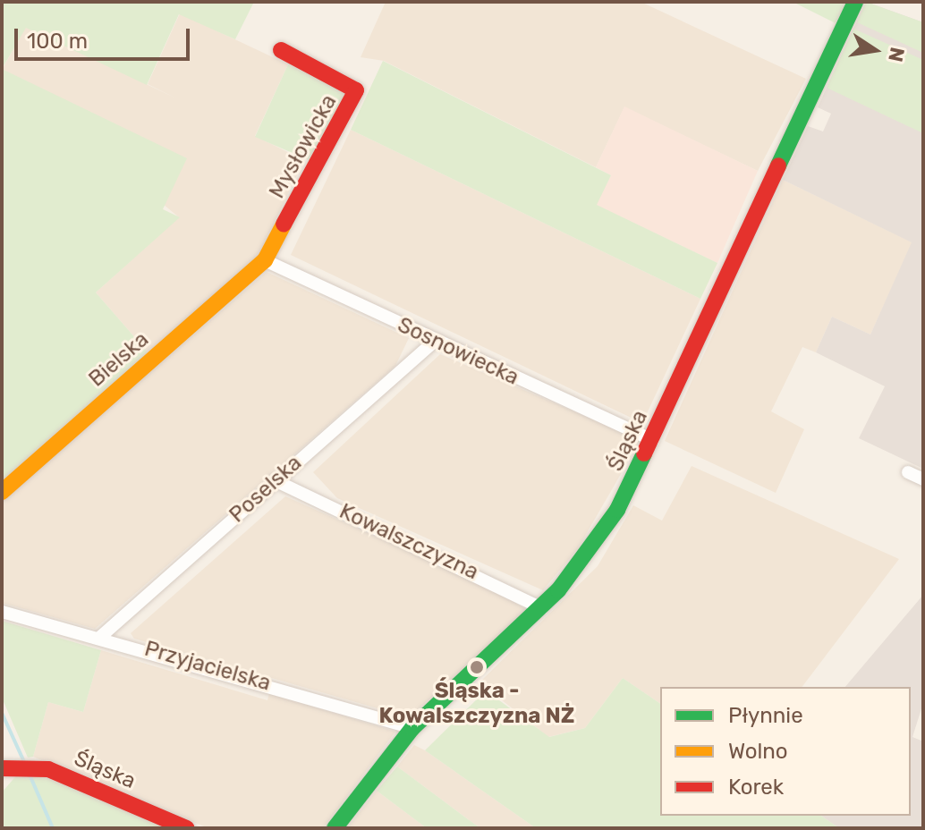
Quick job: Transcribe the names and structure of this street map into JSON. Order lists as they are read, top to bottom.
{
  "streets": {
    "street": [
      "Mysłowicka",
      "Sosnowiecka",
      "Bielska",
      "Śląska",
      "Poselska",
      "Kowalszczyzna",
      "Przyjacielska"
    ]
  },
  "crossings": [
    ["Mysłowicka", "Sosnowiecka"],
    ["Mysłowicka", "Bielska"],
    ["Sosnowiecka", "Bielska"],
    ["Sosnowiecka", "Śląska"],
    ["Sosnowiecka", "Poselska"],
    ["Śląska", "Kowalszczyzna"],
    ["Śląska", "Przyjacielska"],
    ["Poselska", "Kowalszczyzna"],
    ["Poselska", "Przyjacielska"]
  ],
  "places": ["Śląska - Kowalszczyzna NŻ"],
  "legend": ["Płynnie", "Wolno", "Korek"],
  "scale_bar": "100 m",
  "north": "right"
}
